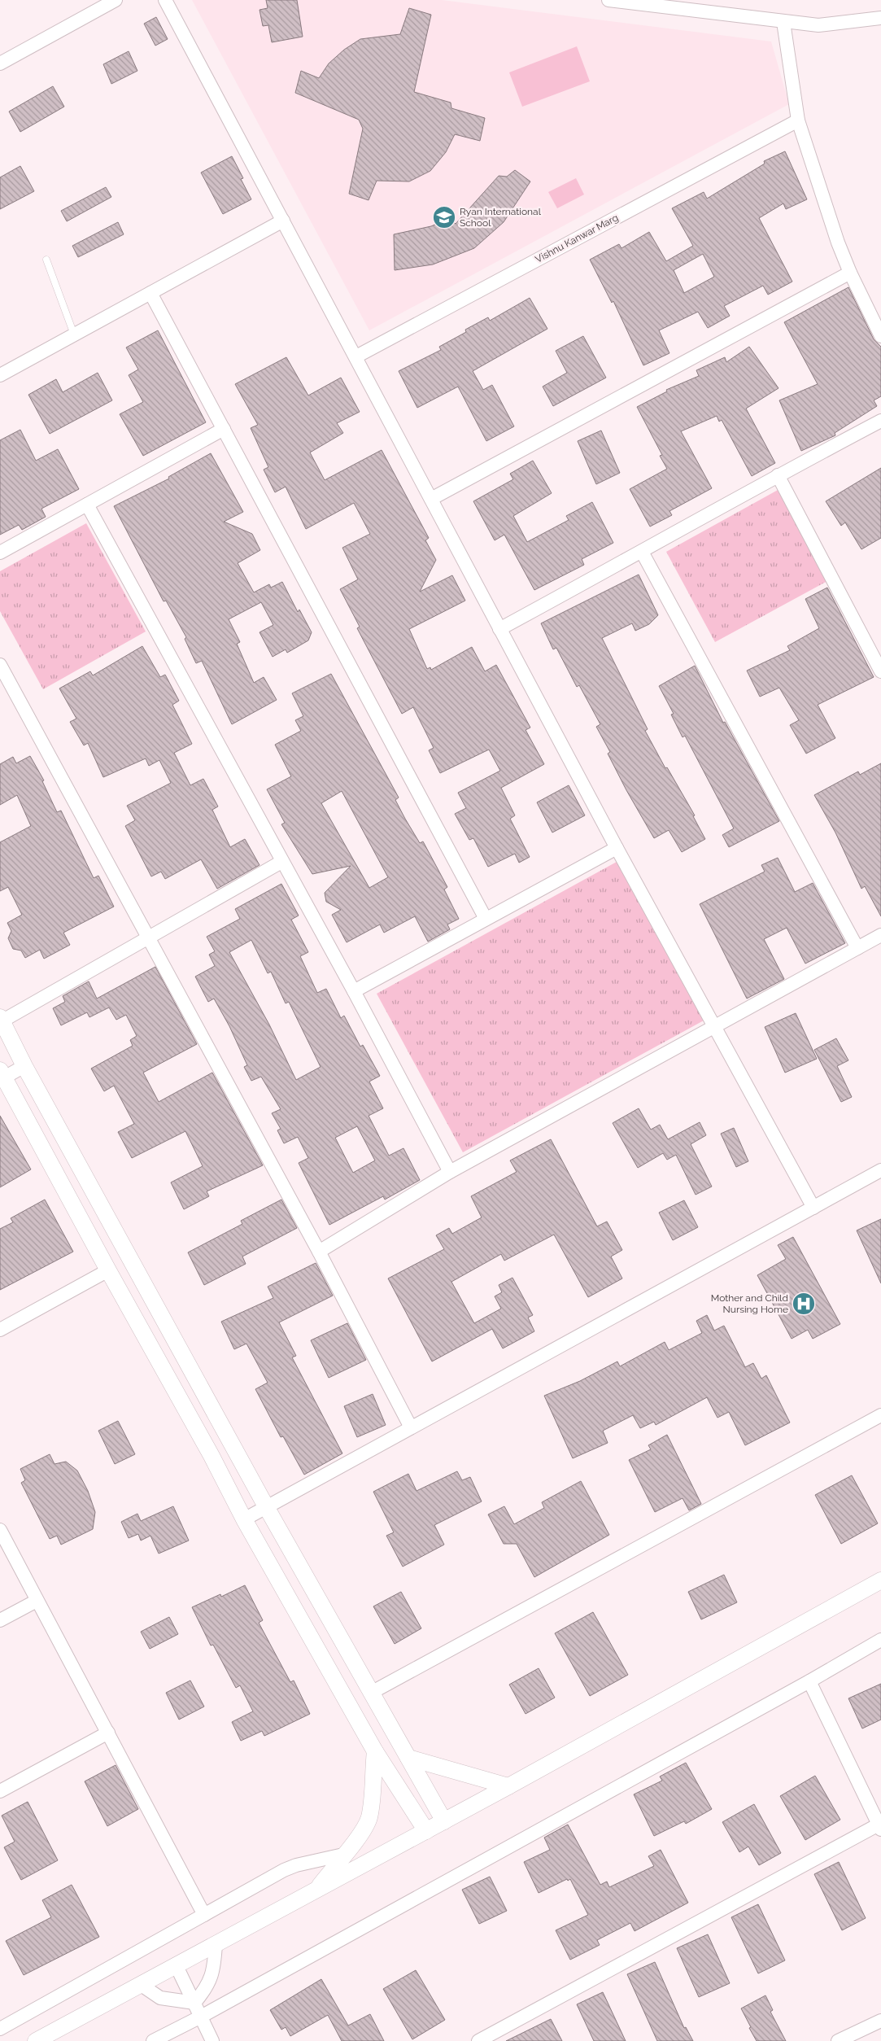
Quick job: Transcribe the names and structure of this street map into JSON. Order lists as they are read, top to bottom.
{
  "streets": {
    "street": ["Vishnu Kanwar Marg"]
  },
  "places": {
    "school or university": ["Ryan International School"],
    "hospital": ["Mother and Child Nursing Home"]
  }
}
